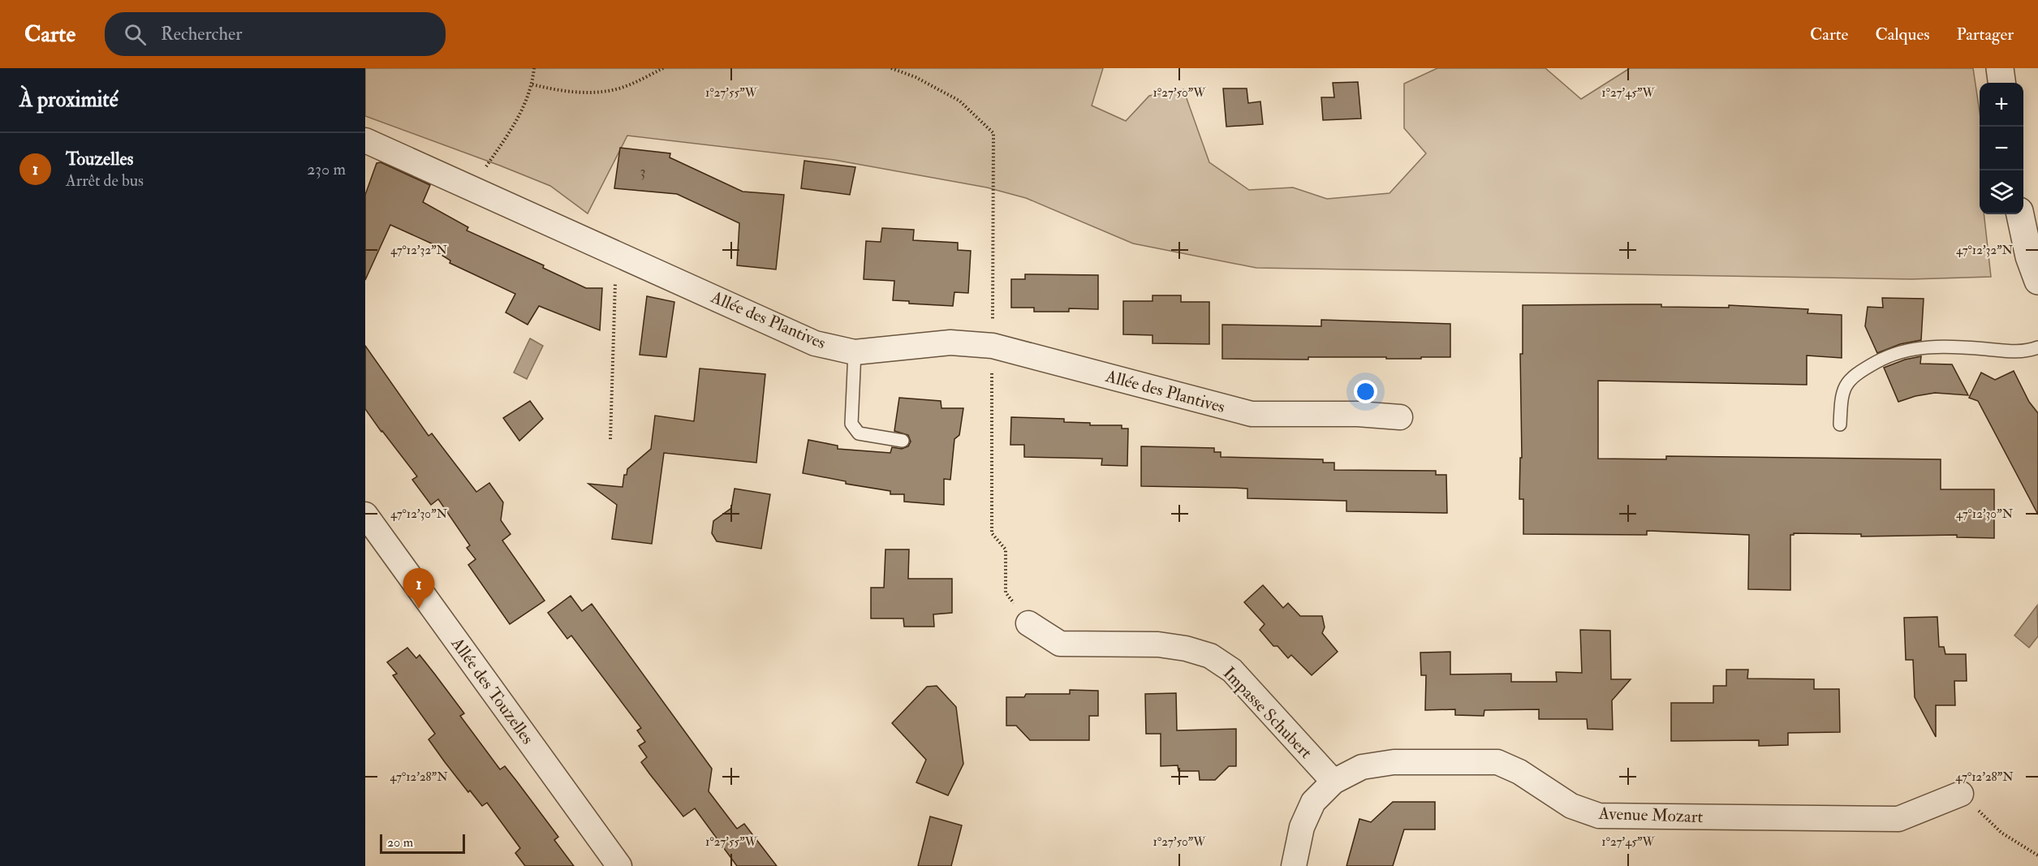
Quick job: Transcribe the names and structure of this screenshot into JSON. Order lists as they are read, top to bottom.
{
  "streets": {
    "street": [
      "Allée des Plantives",
      "Allée des Touzelles",
      "Impasse Schubert",
      "Avenue Mozart"
    ]
  },
  "crossings": [
    ["Impasse Schubert", "Avenue Mozart"]
  ],
  "house_numbers": ["3"],
  "scale_bar": "20 m",
  "page": {
    "header": "Carte",
    "search": "Rechercher",
    "nav": ["Carte", "Calques", "Partager"],
    "heading": "À proximité",
    "map_buttons": ["+", "−"],
    "list": [
      {
        "mark": "1",
        "name": "Touzelles",
        "note": "Arrêt de bus",
        "value": "230 m"
      }
    ],
    "pins": "1",
    "scale": "20 m"
  },
  "coordinates": [
    "1°27'55\"W",
    "1°27'50\"W",
    "1°27'45\"W",
    "47°12'32\"N",
    "47°12'30\"N",
    "47°12'28\"N"
  ]
}
